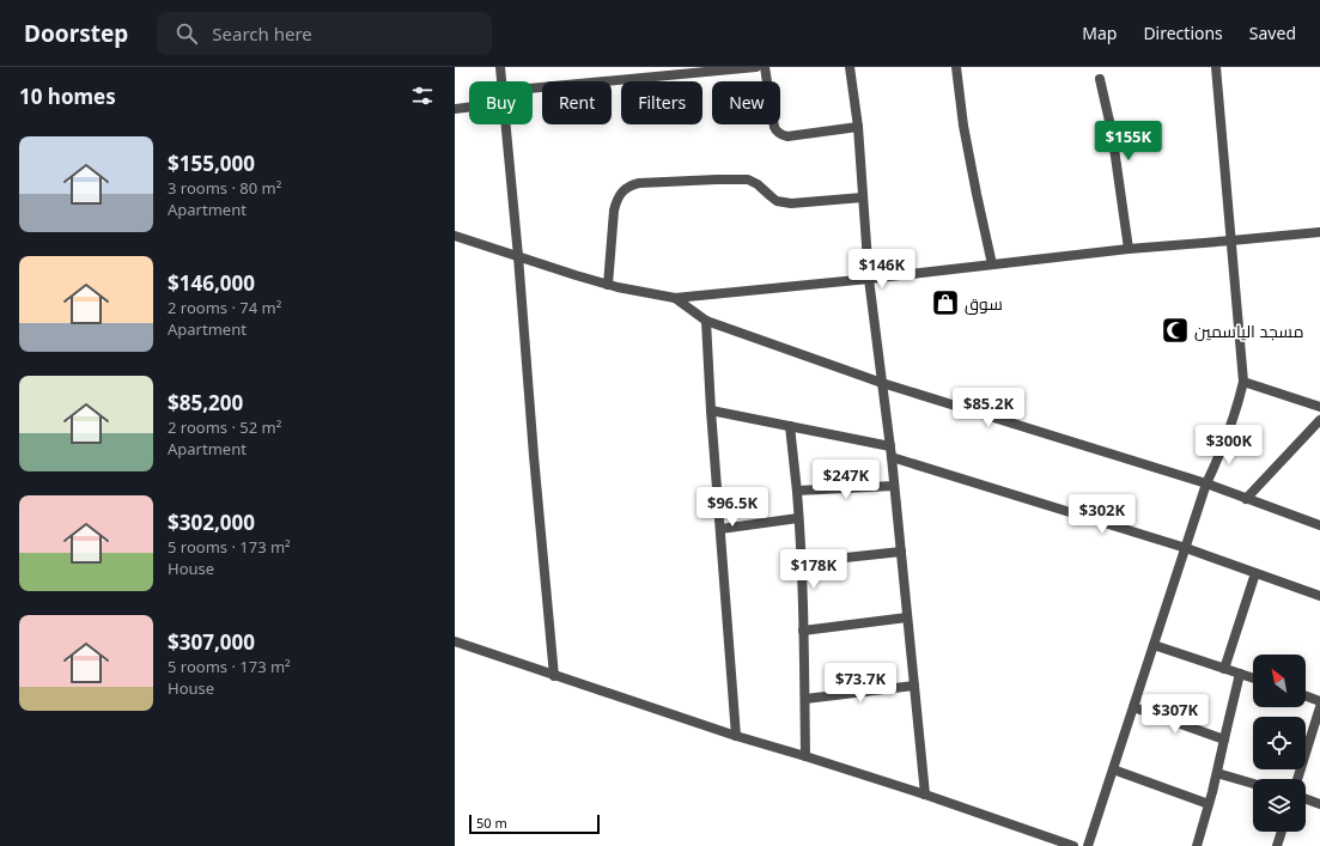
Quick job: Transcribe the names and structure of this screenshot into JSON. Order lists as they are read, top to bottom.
{
  "places": {
    "shop": ["سوق"],
    "mosque": ["مسجد الياسمين"]
  },
  "scale_bar": "50 m",
  "north": "top left",
  "page": {
    "header": "Doorstep",
    "search": "Search here",
    "nav": ["Map", "Directions", "Saved"],
    "heading": "10 homes",
    "chip": [
      "Buy",
      "Rent",
      "Filters",
      "New"
    ],
    "price": [
      "$155K",
      "$146K",
      "$85.2K",
      "$300K",
      "$247K",
      "$96.5K",
      "$302K",
      "$178K",
      "$73.7K",
      "$307K"
    ],
    "list": [
      {
        "name": "$155,000",
        "note": "3 rooms · 80 m² · Apartment"
      },
      {
        "name": "$146,000",
        "note": "2 rooms · 74 m² · Apartment"
      },
      {
        "name": "$85,200",
        "note": "2 rooms · 52 m² · Apartment"
      },
      {
        "name": "$302,000",
        "note": "5 rooms · 173 m² · House"
      },
      {
        "name": "$307,000",
        "note": "5 rooms · 173 m² · House"
      }
    ],
    "scale": "50 m"
  }
}
